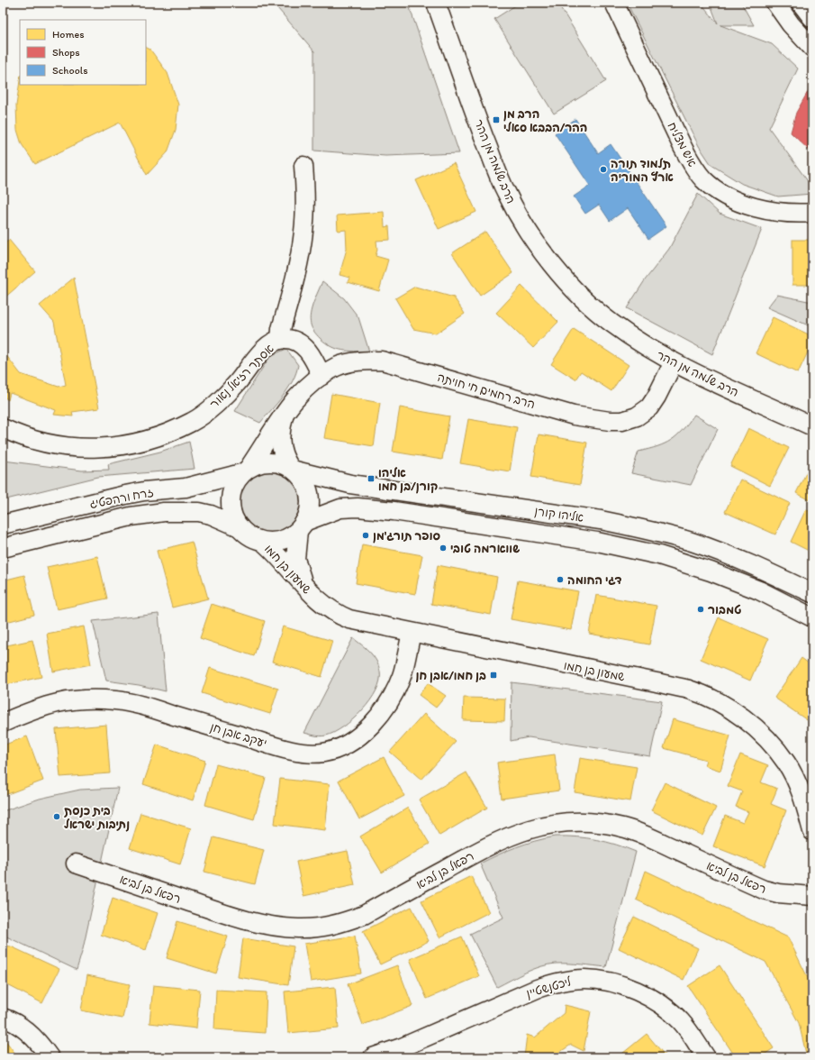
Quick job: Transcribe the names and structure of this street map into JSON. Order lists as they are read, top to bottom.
{
  "streets": {
    "street": [
      "איש מצליח",
      "הרב שלמה מן ההר",
      "אסתר רזיאל נאור",
      "הרב רחמים חי חויתה",
      "זרח ורהפטיג",
      "אליהו קורן",
      "שמעון בן חמו",
      "יעקב אבן חן",
      "רפאל בן לביא",
      "ליכטנשטיין"
    ]
  },
  "crossings": [
    ["הרב שלמה מן ההר", "הרב רחמים חי חויתה"],
    ["אסתר רזיאל נאור", "הרב רחמים חי חויתה"],
    ["זרח ורהפטיג", "אליהו קורן"],
    ["זרח ורהפטיג", "שמעון בן חמו"],
    ["אליהו קורן", "שמעון בן חמו"],
    ["שמעון בן חמו", "יעקב אבן חן"]
  ],
  "places": {
    "transit": ["הרב מן ההר/הבבא סאלי", "אליהו קורן/בן חמו", "בן חמו/אבן חן"],
    "other": [
      "תלמוד תורה ארץ המוריה",
      "סופר תורג'מן",
      "שווארמה טובי",
      "דגי החומה",
      "טמבור",
      "בית כנסת נתיבות ישראל"
    ]
  },
  "legend": ["Homes", "Shops", "Schools"]
}
